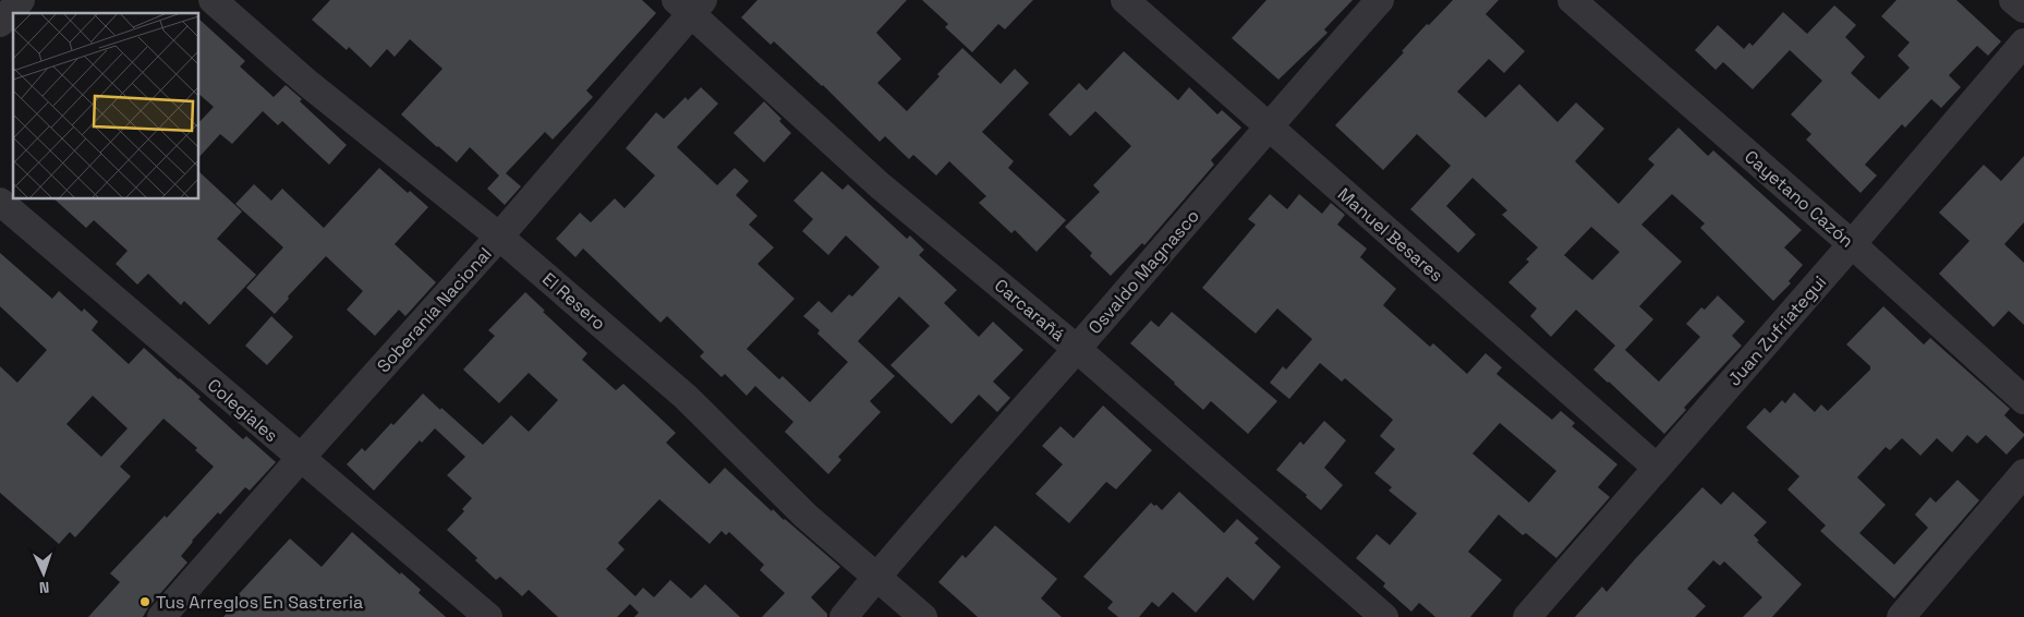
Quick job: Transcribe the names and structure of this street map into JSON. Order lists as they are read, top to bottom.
{
  "streets": {
    "street": [
      "Cayetano Cazón",
      "Manuel Besares",
      "Osvaldo Magnasco",
      "El Resero",
      "Soberanía Nacional",
      "Carcarañá",
      "Juan Zufriategui",
      "Colegiales"
    ]
  },
  "crossings": [
    ["Cayetano Cazón", "Juan Zufriategui"],
    ["Manuel Besares", "Osvaldo Magnasco"],
    ["Manuel Besares", "Juan Zufriategui"],
    ["Osvaldo Magnasco", "El Resero"],
    ["Osvaldo Magnasco", "Carcarañá"],
    ["El Resero", "Soberanía Nacional"],
    ["Soberanía Nacional", "Carcarañá"],
    ["Soberanía Nacional", "Colegiales"]
  ],
  "places": ["Tus Arreglos En Sastreria"],
  "north": "bottom"
}
